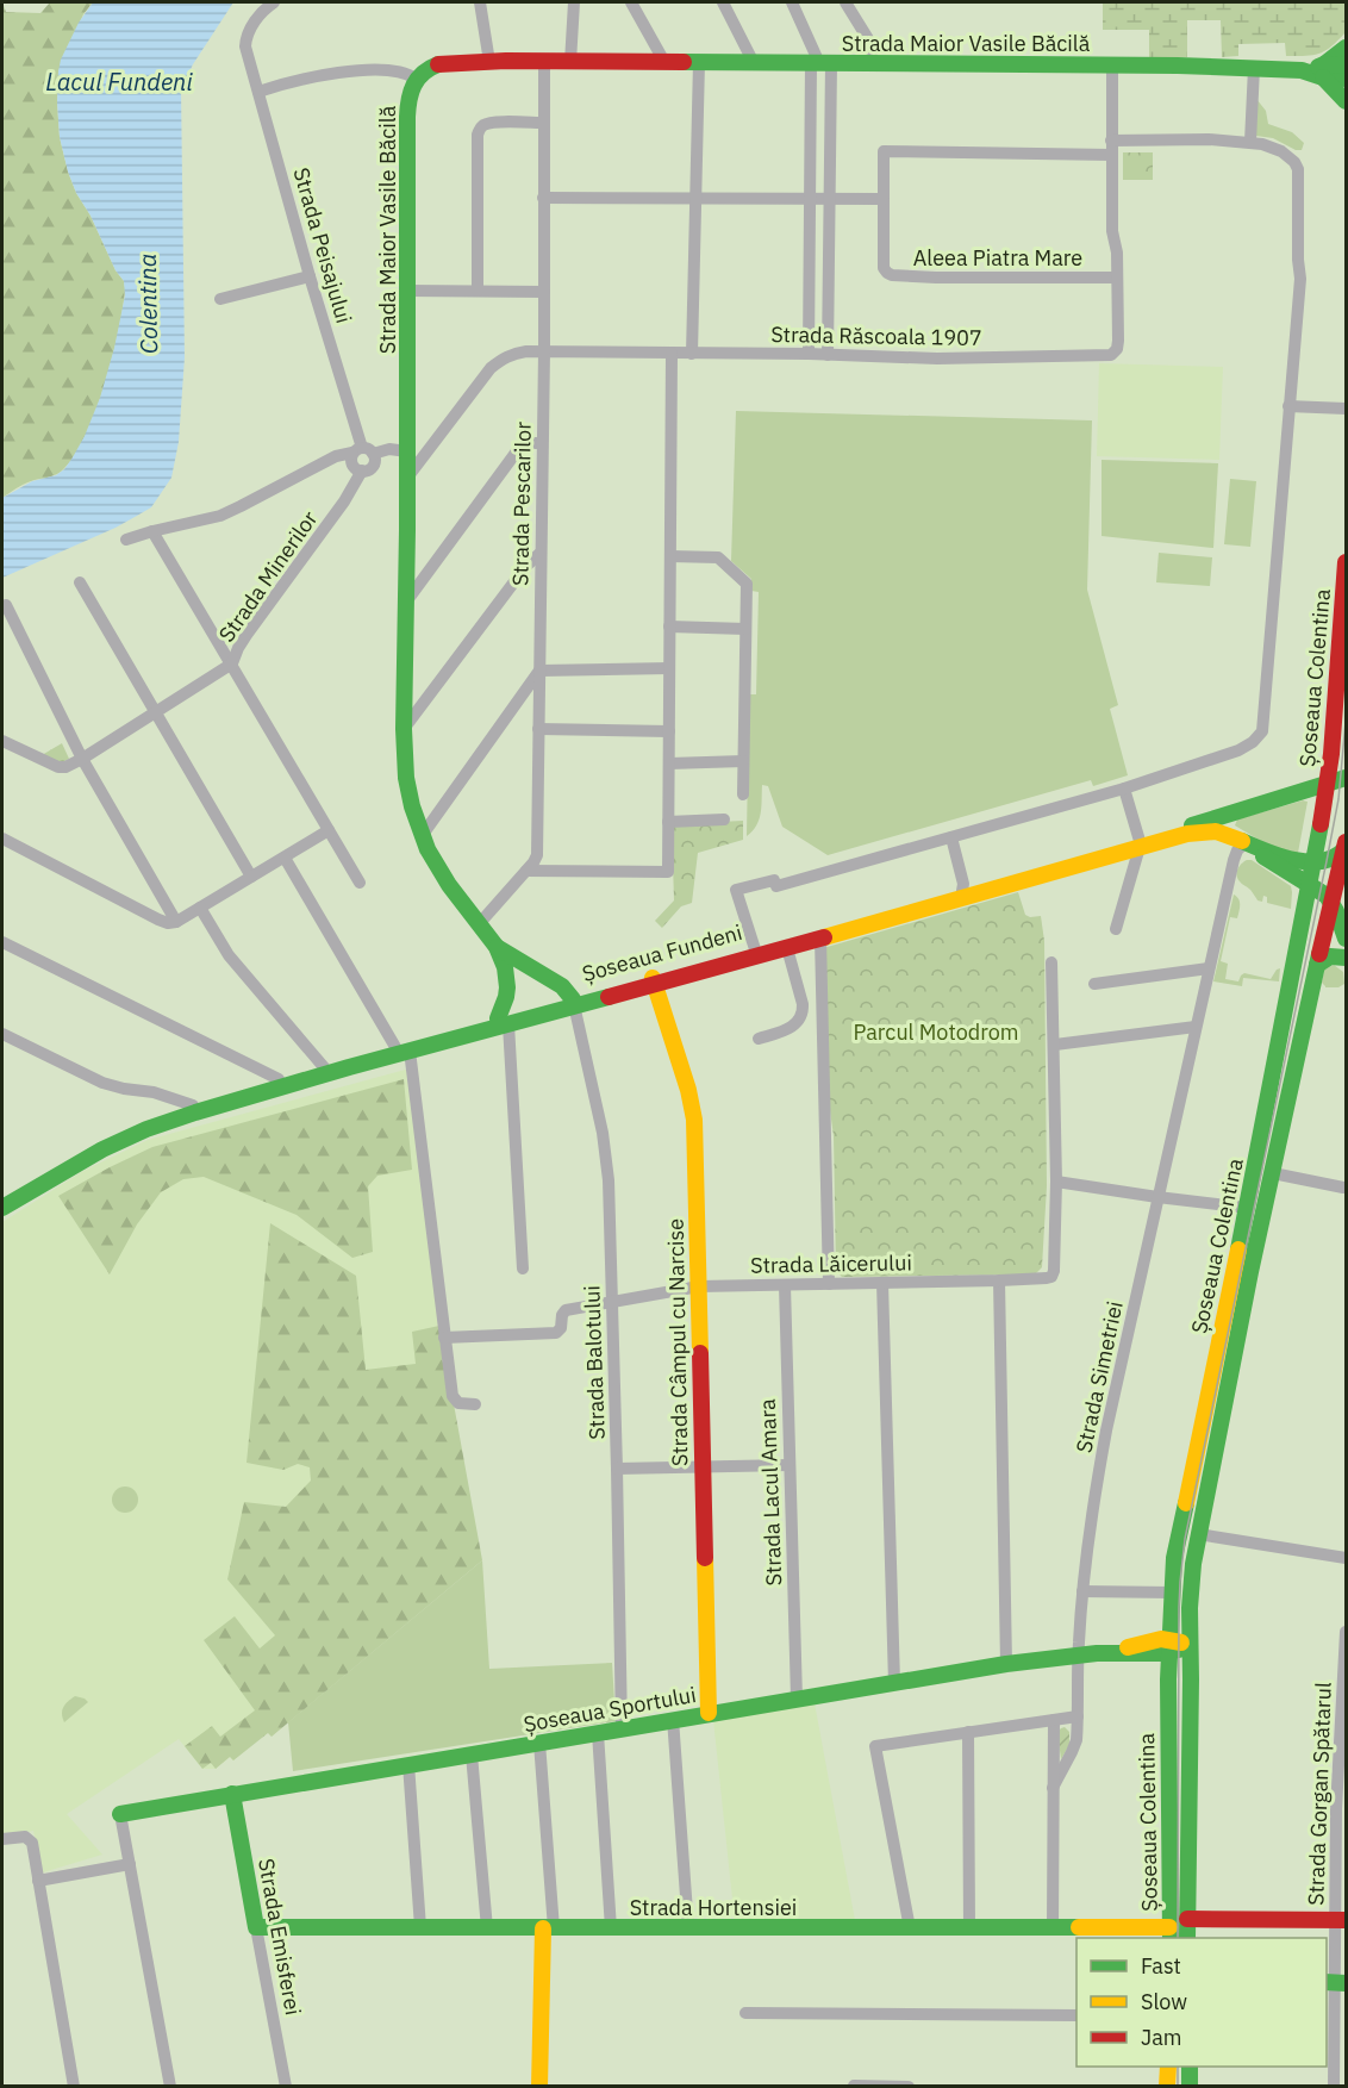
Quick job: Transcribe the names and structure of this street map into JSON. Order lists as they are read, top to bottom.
{
  "streets": {
    "main road": [
      "Strada Maior Vasile Băcilă",
      "Șoseaua Colentina",
      "Șoseaua Fundeni",
      "Strada Câmpul cu Narcise",
      "Șoseaua Sportului",
      "Strada Hortensiei",
      "Strada Emisferei"
    ],
    "street": [
      "Strada Peisajului",
      "Aleea Piatra Mare",
      "Strada Răscoala 1907",
      "Strada Pescarilor",
      "Strada Minerilor",
      "Strada Lăicerului",
      "Strada Balotului",
      "Strada Simetriei",
      "Strada Lacul Amara",
      "Strada Gorgan Spătarul"
    ]
  },
  "crossings": [
    ["Strada Maior Vasile Băcilă", "Strada Răscoala 1907"],
    ["Strada Maior Vasile Băcilă", "Strada Pescarilor"],
    ["Strada Maior Vasile Băcilă", "Șoseaua Fundeni"],
    ["Strada Maior Vasile Băcilă", "Strada Balotului"],
    ["Strada Peisajului", "Strada Minerilor"],
    ["Aleea Piatra Mare", "Strada Răscoala 1907"],
    ["Strada Răscoala 1907", "Strada Pescarilor"],
    ["Șoseaua Colentina", "Șoseaua Fundeni"],
    ["Șoseaua Colentina", "Șoseaua Sportului"],
    ["Șoseaua Colentina", "Strada Hortensiei"],
    ["Șoseaua Fundeni", "Strada Câmpul cu Narcise"],
    ["Șoseaua Fundeni", "Strada Balotului"],
    ["Șoseaua Fundeni", "Strada Simetriei"],
    ["Strada Lăicerului", "Strada Câmpul cu Narcise"],
    ["Strada Lăicerului", "Strada Balotului"],
    ["Strada Lăicerului", "Strada Lacul Amara"],
    ["Strada Câmpul cu Narcise", "Șoseaua Sportului"],
    ["Strada Balotului", "Șoseaua Sportului"],
    ["Strada Simetriei", "Șoseaua Sportului"],
    ["Strada Simetriei", "Strada Hortensiei"],
    ["Strada Lacul Amara", "Șoseaua Sportului"],
    ["Șoseaua Sportului", "Strada Emisferei"],
    ["Strada Hortensiei", "Strada Emisferei"]
  ],
  "water": ["Lacul Fundeni", "Colentina"],
  "parks": ["Parcul Motodrom"],
  "legend": ["Fast", "Slow", "Jam"]
}
